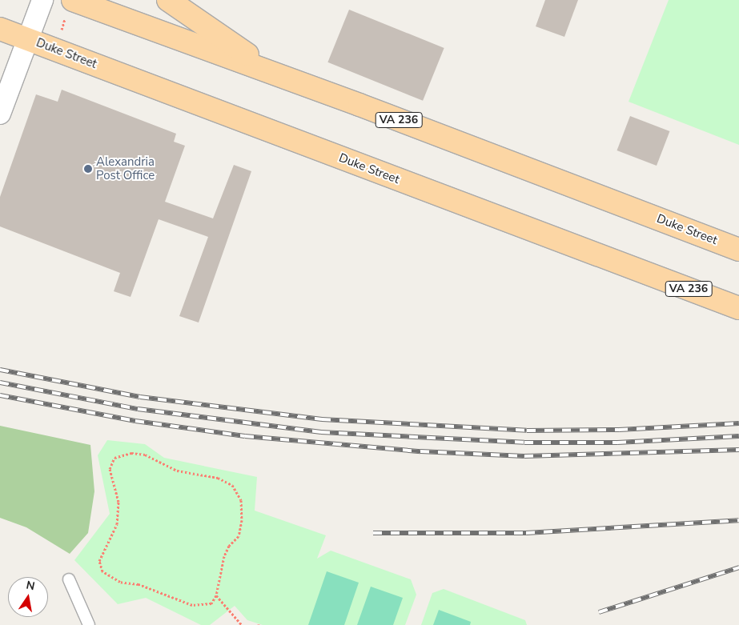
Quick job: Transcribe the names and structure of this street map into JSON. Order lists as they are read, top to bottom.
{
  "streets": {
    "main road": ["Duke Street", "VA 236"]
  },
  "places": ["Alexandria Post Office"],
  "north": "top"
}
